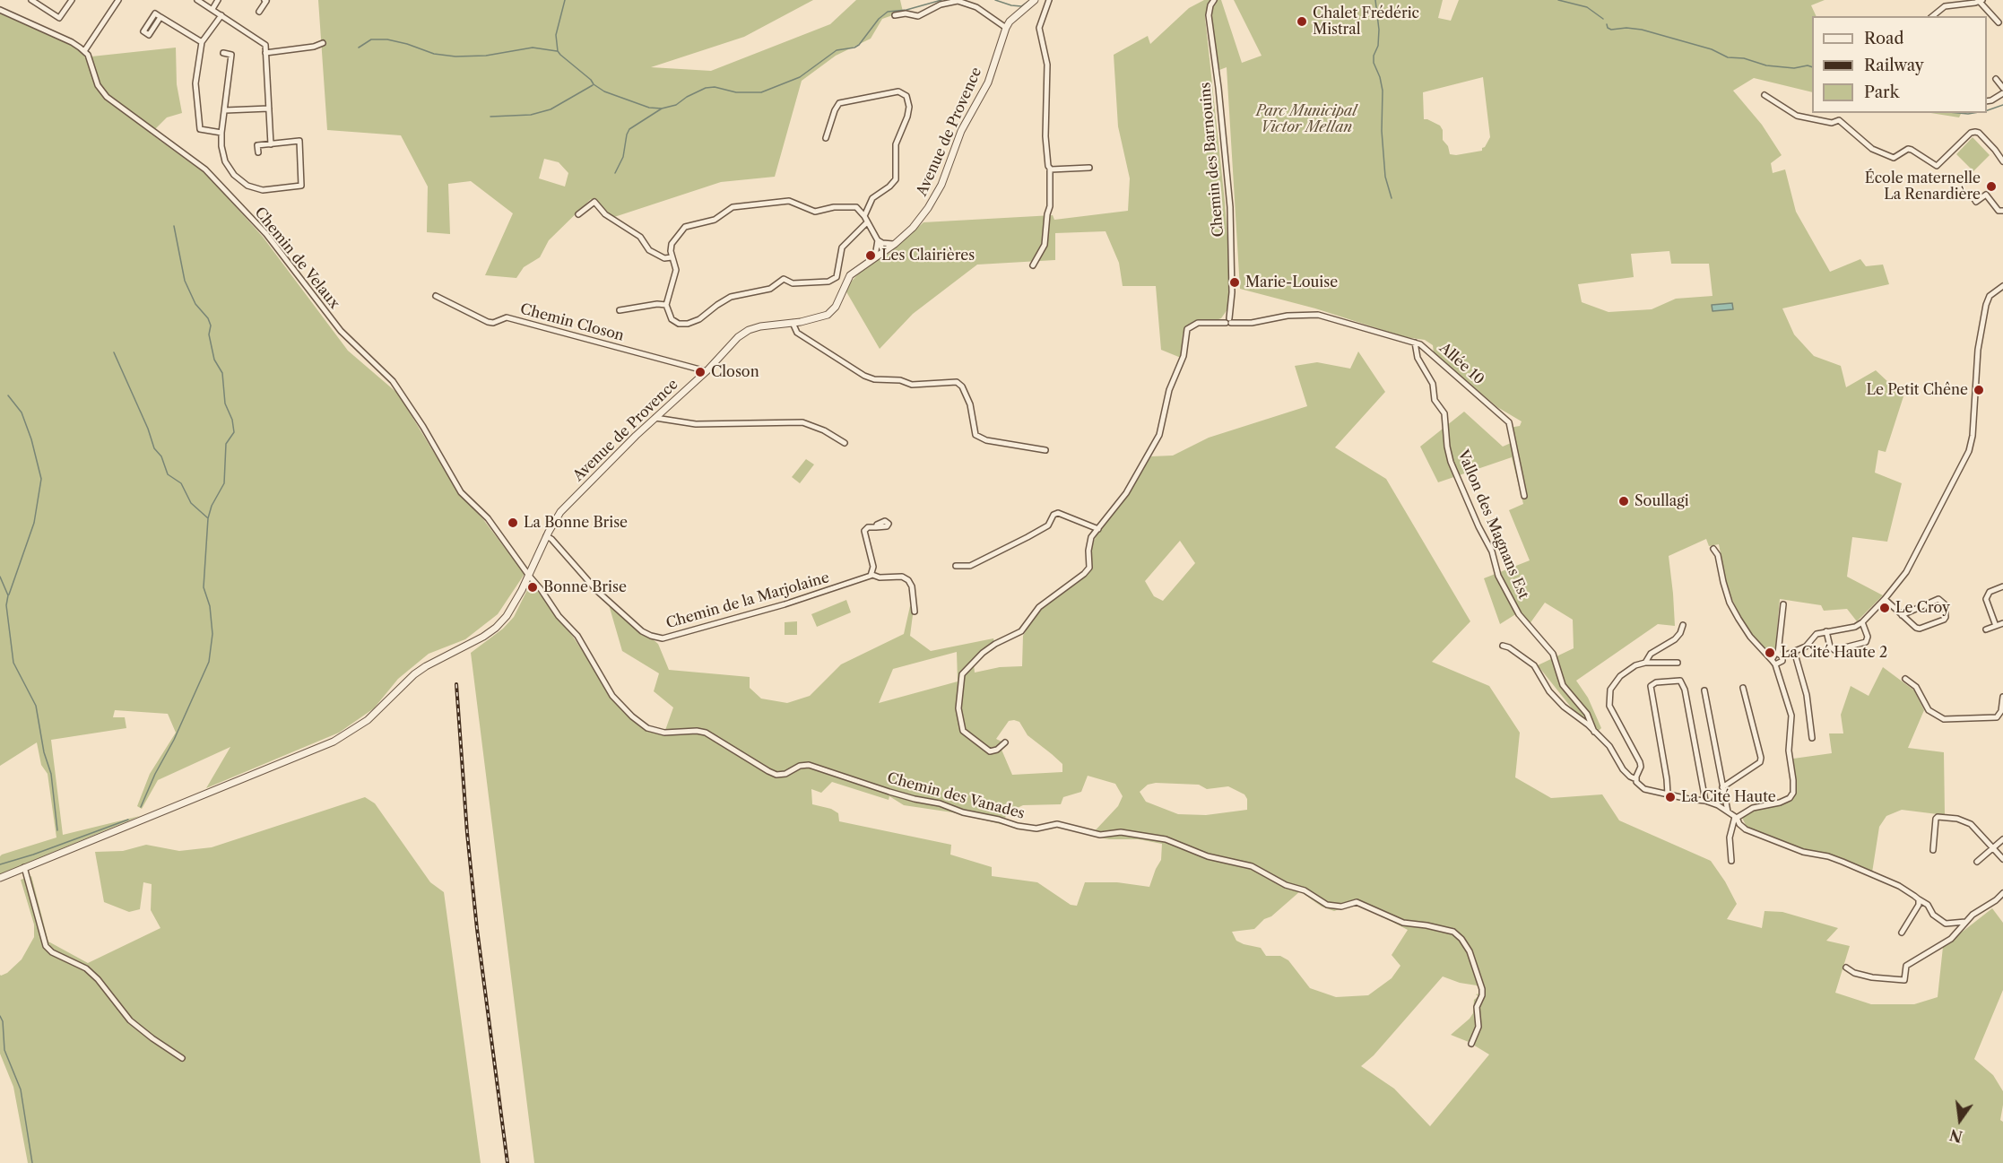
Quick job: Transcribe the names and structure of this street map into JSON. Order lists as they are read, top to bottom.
{
  "streets": {
    "street": [
      "Avenue de Provence",
      "Chemin des Barnouins",
      "Chemin de Velaux",
      "Chemin Closon",
      "Allée 10",
      "Vallon des Magnans Est",
      "Chemin de la Marjolaine",
      "Chemin des Vanades"
    ]
  },
  "crossings": [
    ["Avenue de Provence", "Chemin de Velaux"],
    ["Avenue de Provence", "Chemin Closon"],
    ["Avenue de Provence", "Chemin de la Marjolaine"],
    ["Avenue de Provence", "Chemin des Vanades"],
    ["Chemin des Barnouins", "Allée 10"],
    ["Chemin de Velaux", "Chemin des Vanades"],
    ["Allée 10", "Vallon des Magnans Est"]
  ],
  "parks": ["Parc Municipal Victor Mellan"],
  "places": [
    "Chalet Frédéric Mistral",
    "École maternelle La Renardière",
    "Les Clairières",
    "Marie-Louise",
    "Closon",
    "Le Petit Chêne",
    "Soullagi",
    "La Bonne Brise",
    "Bonne Brise",
    "Le Croy",
    "La Cité Haute 2",
    "La Cité Haute"
  ],
  "legend": ["Road", "Railway", "Park"],
  "north": "bottom"
}
